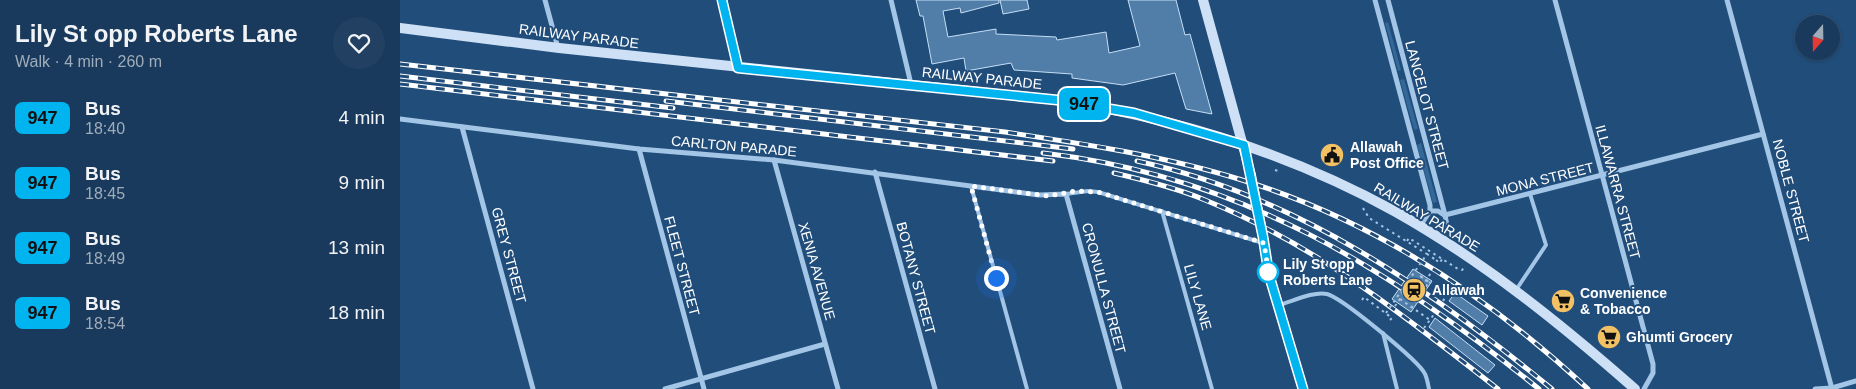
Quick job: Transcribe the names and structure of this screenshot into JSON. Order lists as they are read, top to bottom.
{
  "streets": {
    "main road": ["RAILWAY PARADE"],
    "street": [
      "LANCELOT STREET",
      "CARLTON PARADE",
      "MONA STREET",
      "NOBLE STREET",
      "ILLAWARRA STREET",
      "GREY STREET",
      "FLEET STREET",
      "XENIA AVENUE",
      "BOTANY STREET",
      "CRONULLA STREET"
    ],
    "lane": ["LILY LANE"]
  },
  "crossings": [
    ["LANCELOT STREET", "MONA STREET"],
    ["CARLTON PARADE", "GREY STREET"],
    ["CARLTON PARADE", "FLEET STREET"],
    ["CARLTON PARADE", "XENIA AVENUE"],
    ["CARLTON PARADE", "BOTANY STREET"],
    ["CARLTON PARADE", "CRONULLA STREET"],
    ["MONA STREET", "NOBLE STREET"],
    ["MONA STREET", "ILLAWARRA STREET"]
  ],
  "places": {
    "public building": ["Allawah Post Office"],
    "other": ["Lily St opp Roberts Lane"],
    "station": ["Allawah"],
    "supermarket": ["Convenience & Tobacco", "Ghumti Grocery"]
  },
  "lines": ["bus line 947"],
  "north": "bottom",
  "page": {
    "heading": ["Lily St opp Roberts Lane", "Walk · 4 min · 260 m"],
    "on_map": "947",
    "list": [
      {
        "mark": "947",
        "name": "Bus",
        "note": "18:40",
        "value": "4 min"
      },
      {
        "mark": "947",
        "name": "Bus",
        "note": "18:45",
        "value": "9 min"
      },
      {
        "mark": "947",
        "name": "Bus",
        "note": "18:49",
        "value": "13 min"
      },
      {
        "mark": "947",
        "name": "Bus",
        "note": "18:54",
        "value": "18 min"
      }
    ]
  }
}
